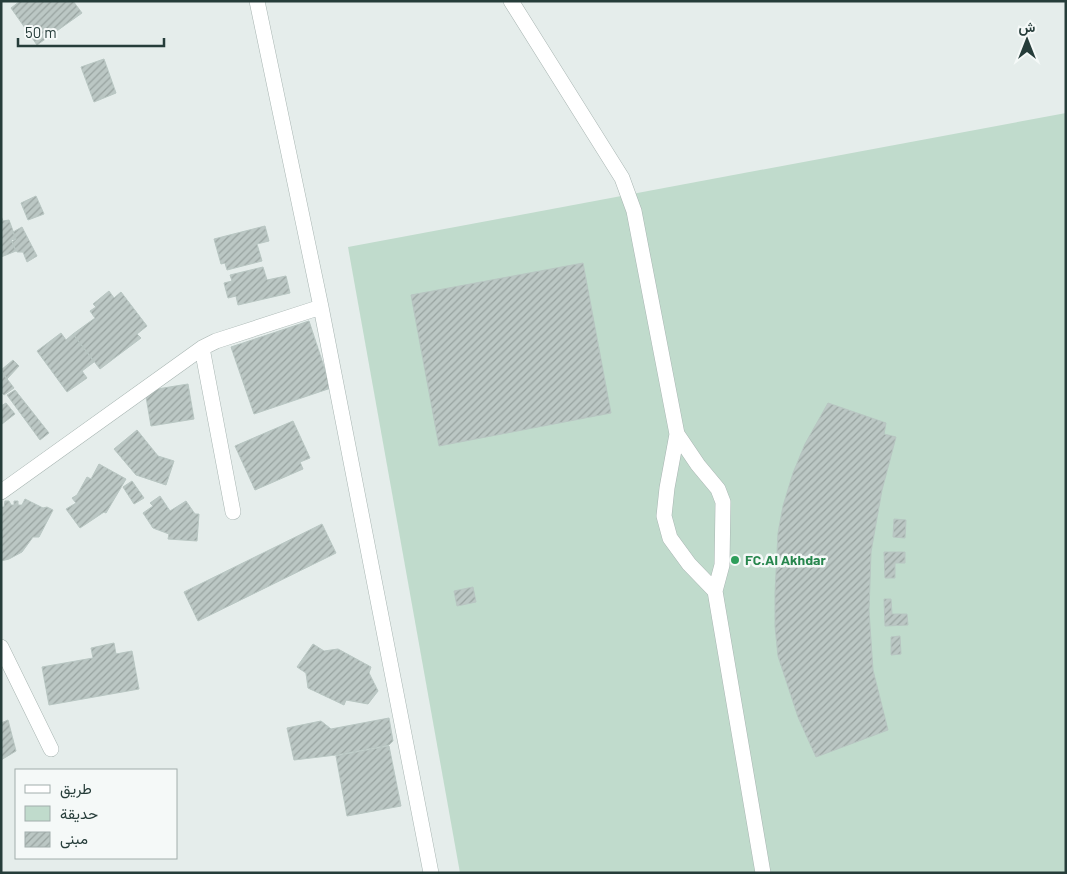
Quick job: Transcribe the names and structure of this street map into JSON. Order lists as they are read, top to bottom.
{
  "places": ["FC.Al Akhdar"],
  "legend": ["طريق", "حديقة", "مبنى"],
  "scale_bar": "50 m",
  "north": "top"
}
